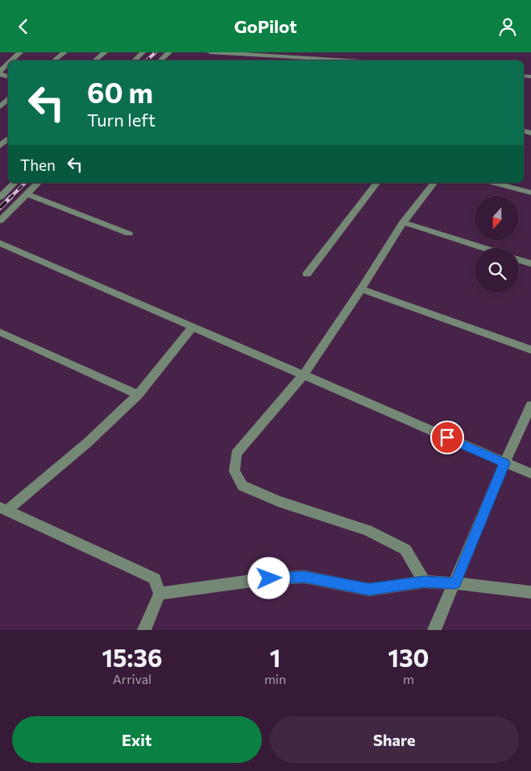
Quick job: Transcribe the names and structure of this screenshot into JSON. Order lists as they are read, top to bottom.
{
  "north": "bottom",
  "page": {
    "header": "GoPilot",
    "turn": ["60 m", "Turn left"],
    "then": "Then",
    "eta": [
      "15:36",
      "Arrival",
      "1",
      "min",
      "130",
      "m"
    ],
    "buttons": ["Exit", "Share"]
  }
}
